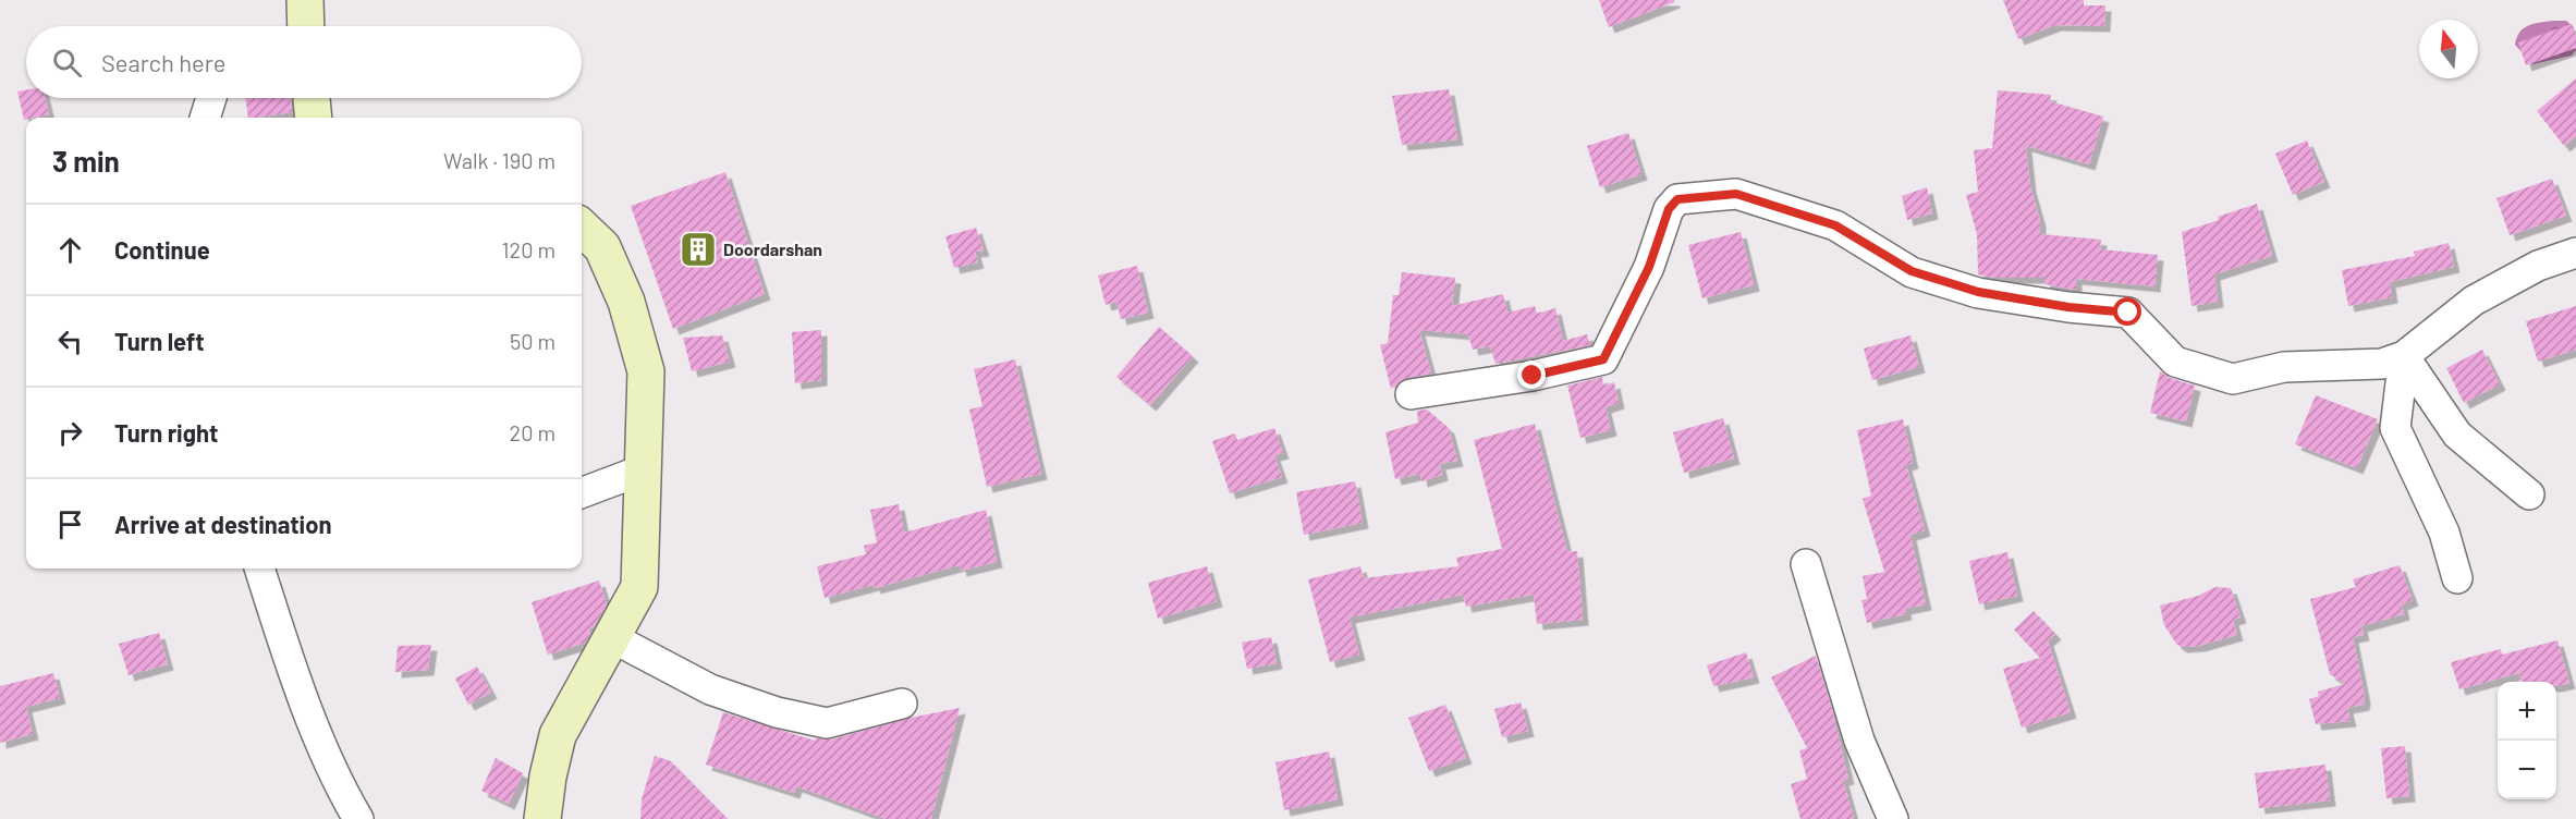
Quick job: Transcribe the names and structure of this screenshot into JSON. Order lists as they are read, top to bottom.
{
  "places": {
    "building": ["Doordarshan"]
  },
  "north": "top",
  "page": {
    "search": "Search here",
    "heading": ["3 min", "Walk · 190 m"],
    "list": [
      ["Continue", "120 m"],
      ["Turn left", "50 m"],
      ["Turn right", "20 m"],
      "Arrive at destination"
    ],
    "map_buttons": ["+", "−"]
  }
}
